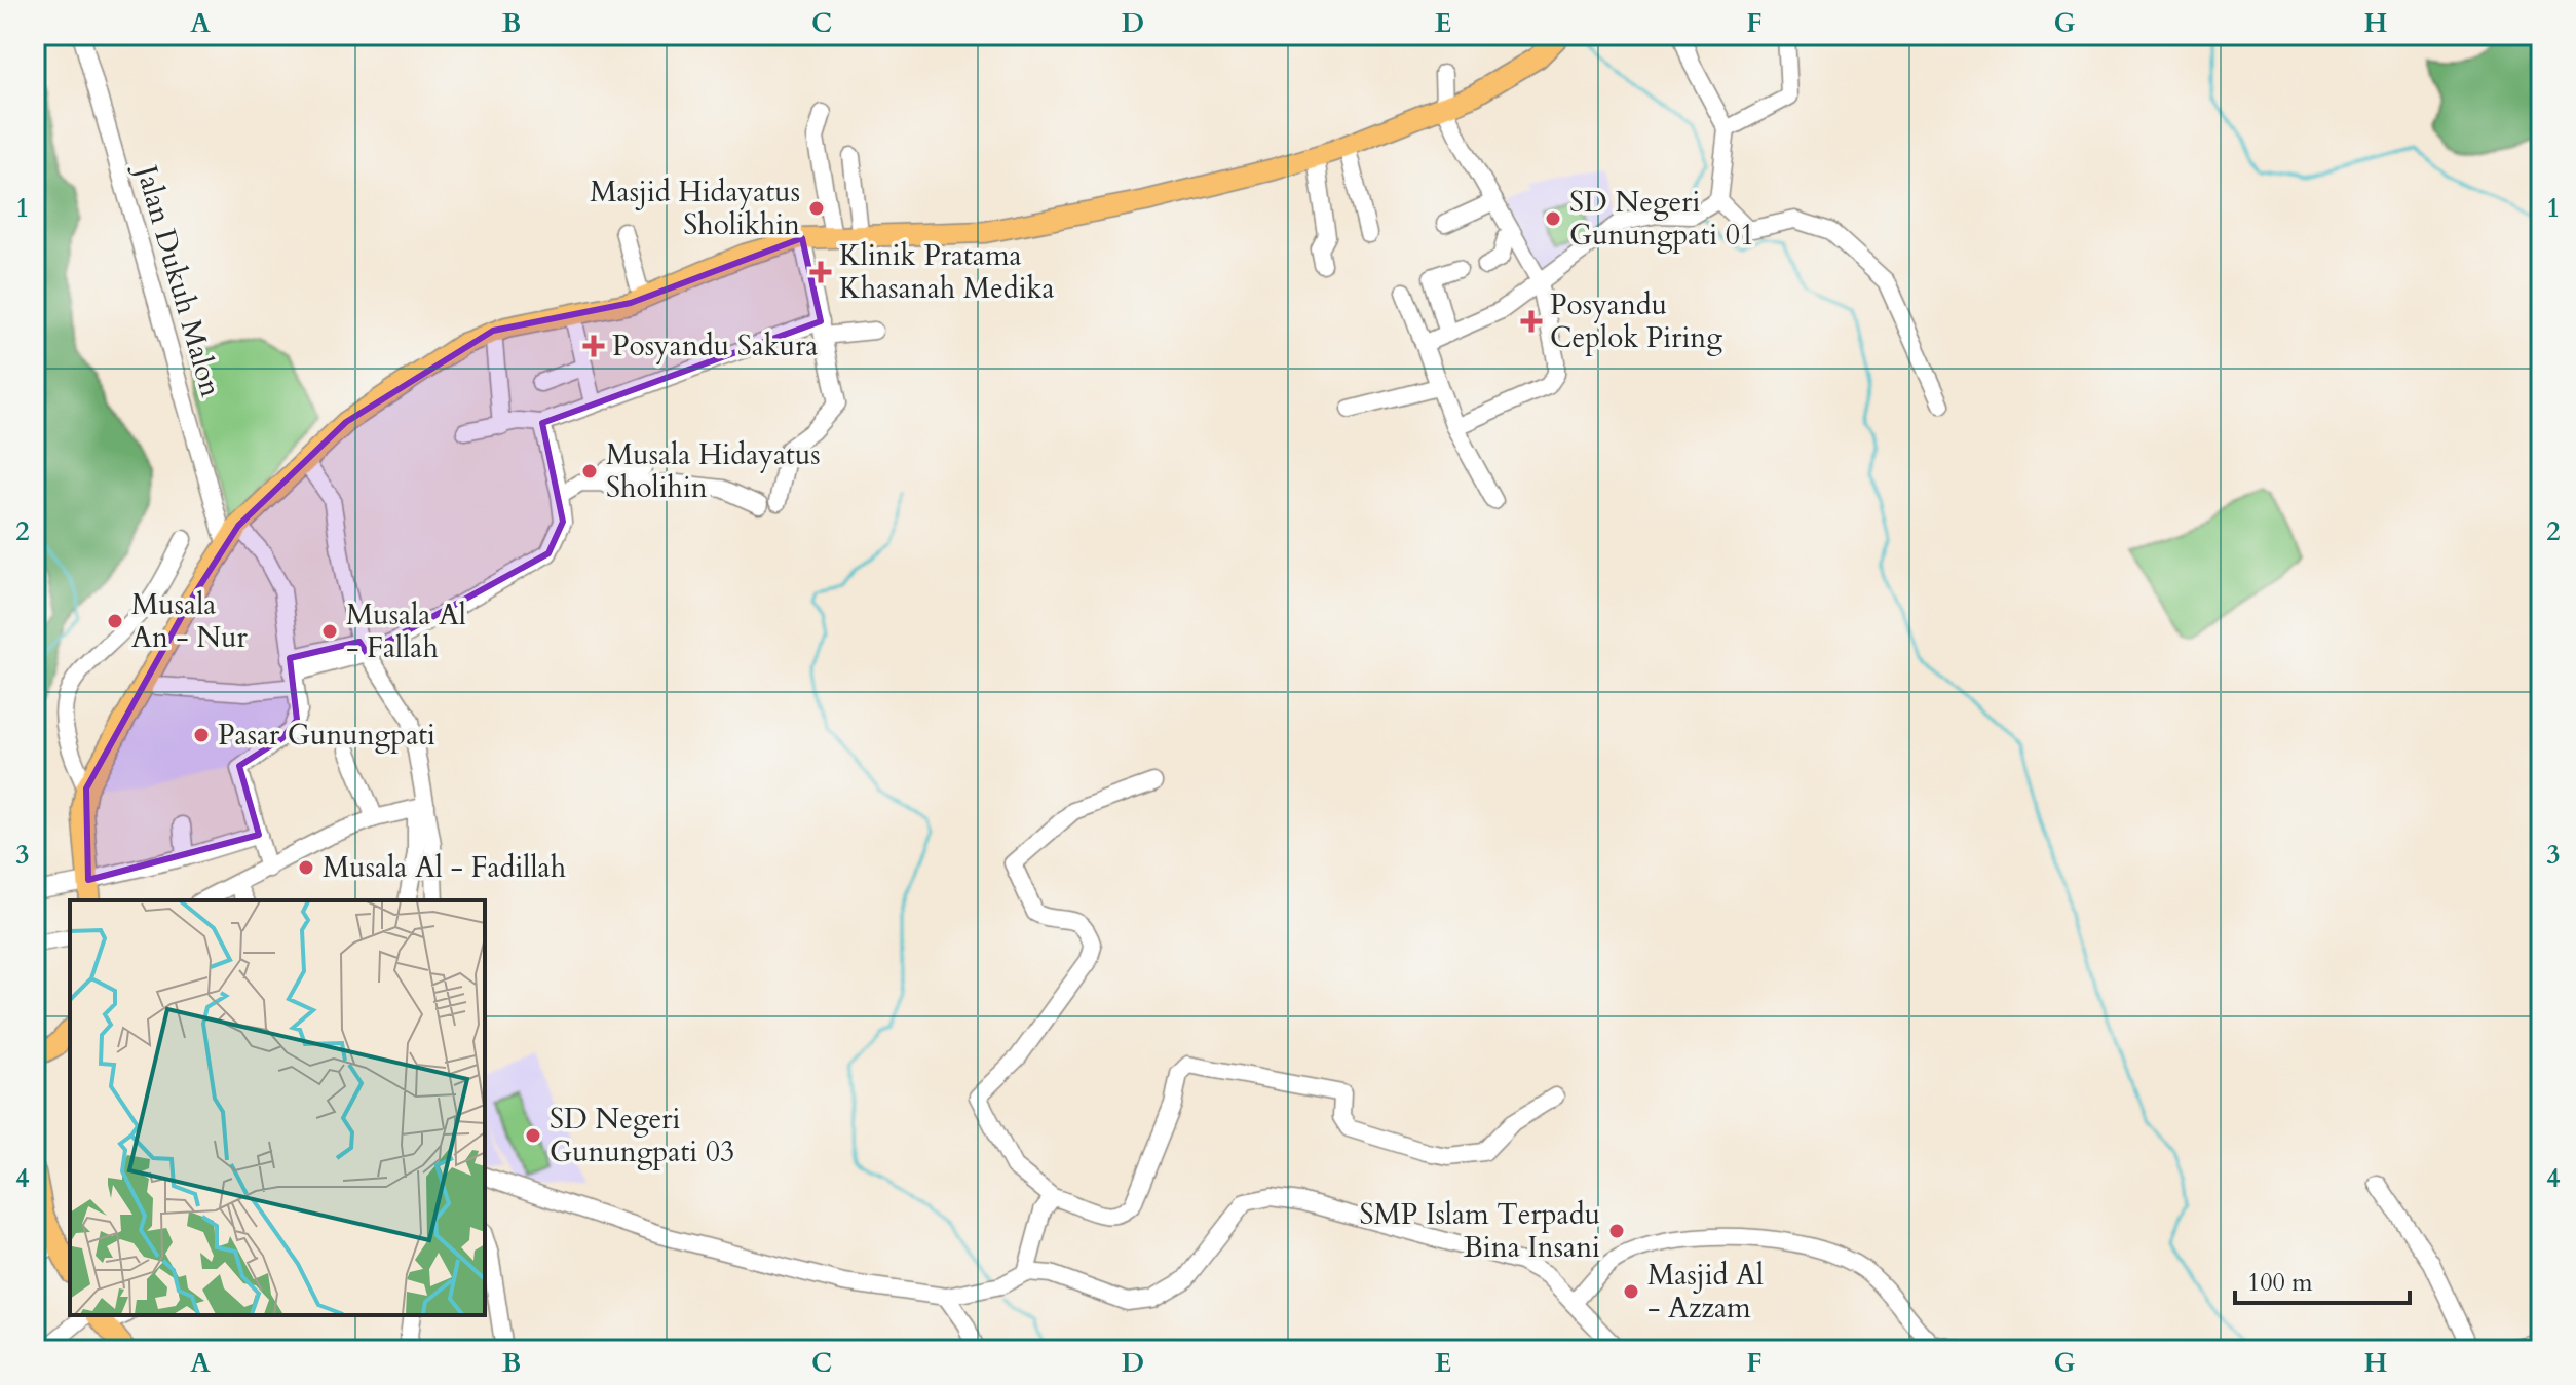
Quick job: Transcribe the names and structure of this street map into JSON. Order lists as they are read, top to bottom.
{
  "streets": {
    "street": ["Jalan Dukuh Malon"]
  },
  "places": {
    "other": [
      "Masjid Hidayatus Sholikhin",
      "SD Negeri Gunungpati 01",
      "Musala Hidayatus Sholihin",
      "Musala An - Nur",
      "Musala Al - Fallah",
      "Pasar Gunungpati",
      "Musala Al - Fadillah",
      "SD Negeri Gunungpati 03",
      "SMP Islam Terpadu Bina Insani",
      "Masjid Al - Azzam"
    ],
    "health": ["Klinik Pratama Khasanah Medika", "Posyandu Ceplok Piring", "Posyandu Sakura"]
  },
  "scale_bar": "100 m",
  "grid": {
    "columns": [
      "A",
      "B",
      "C",
      "D",
      "E",
      "F",
      "G",
      "H"
    ],
    "rows": [
      "1",
      "2",
      "3",
      "4"
    ]
  }
}
